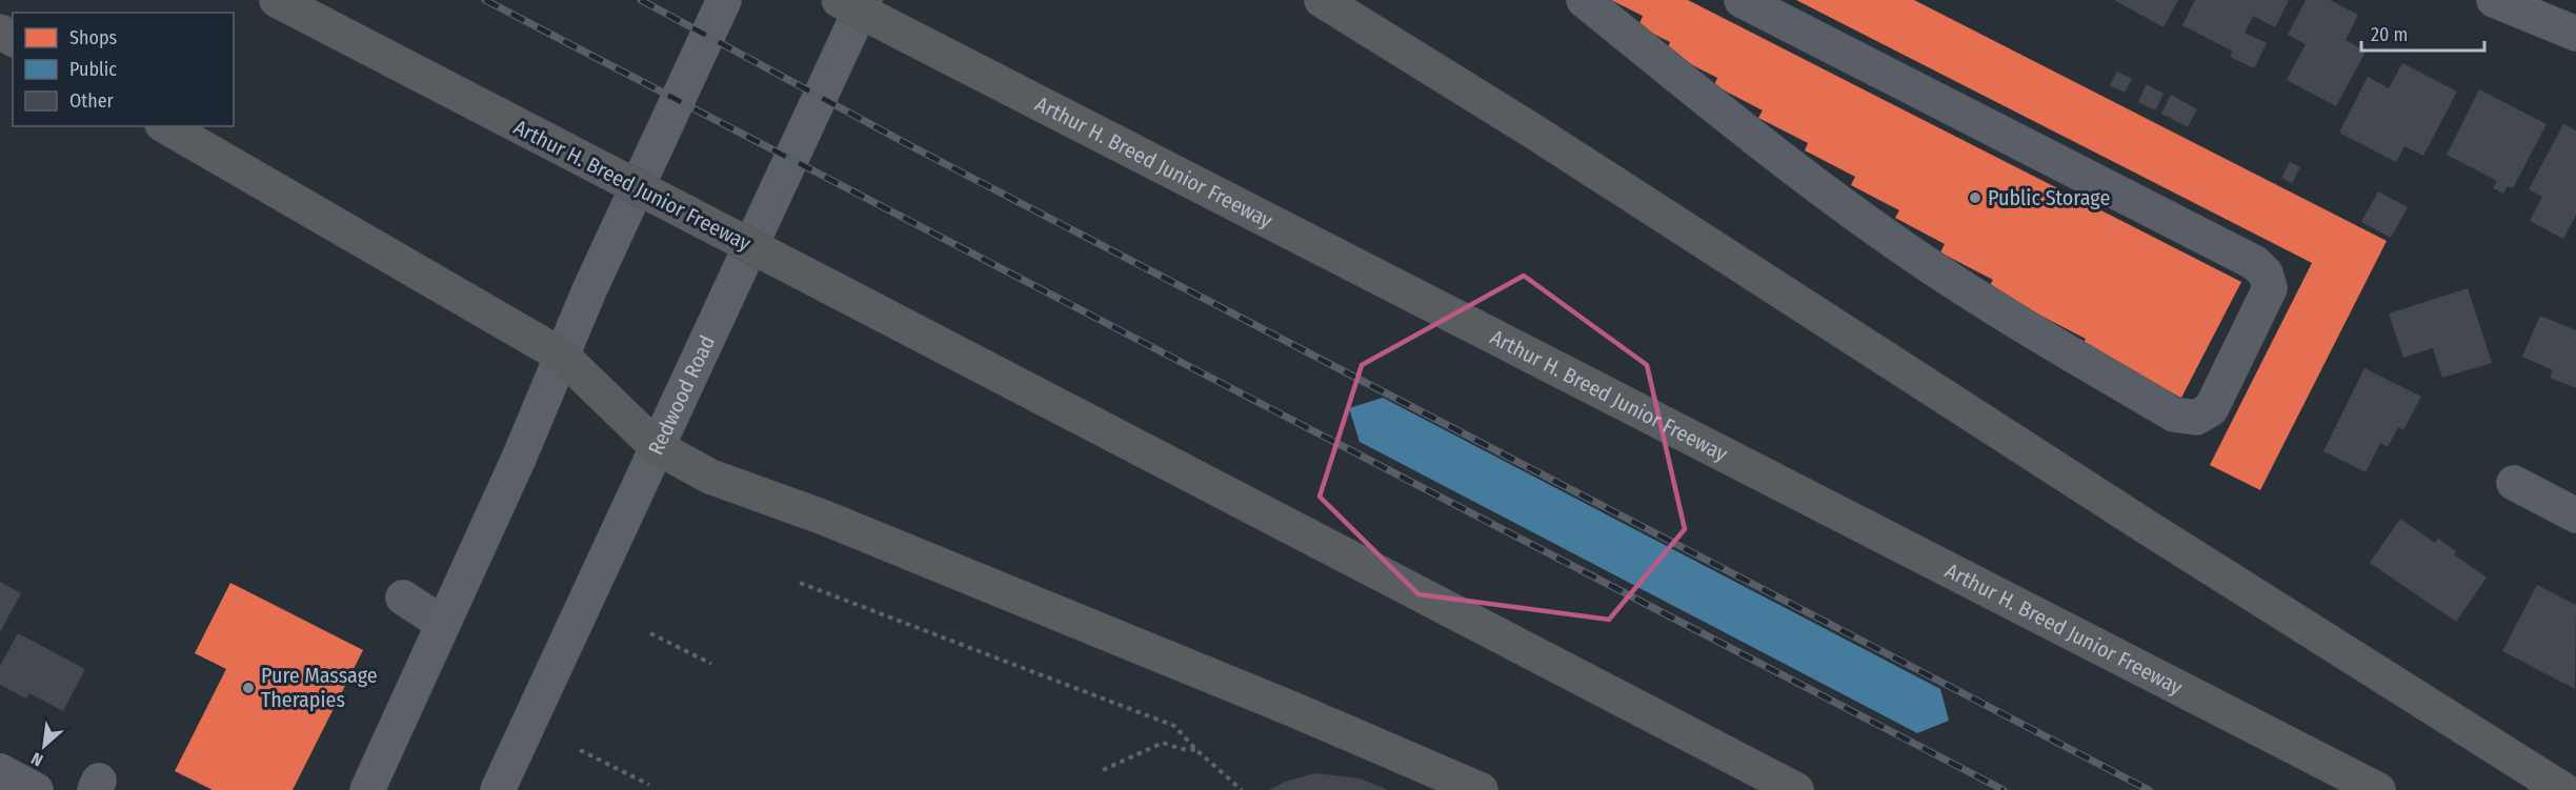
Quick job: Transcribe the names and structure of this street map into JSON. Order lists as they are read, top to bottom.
{
  "streets": {
    "highway": ["Arthur H. Breed Junior Freeway"],
    "main road": ["Redwood Road"]
  },
  "places": ["Public Storage", "Pure Massage Therapies"],
  "legend": ["Shops", "Public", "Other"],
  "scale_bar": "20 m",
  "north": "bottom left"
}
